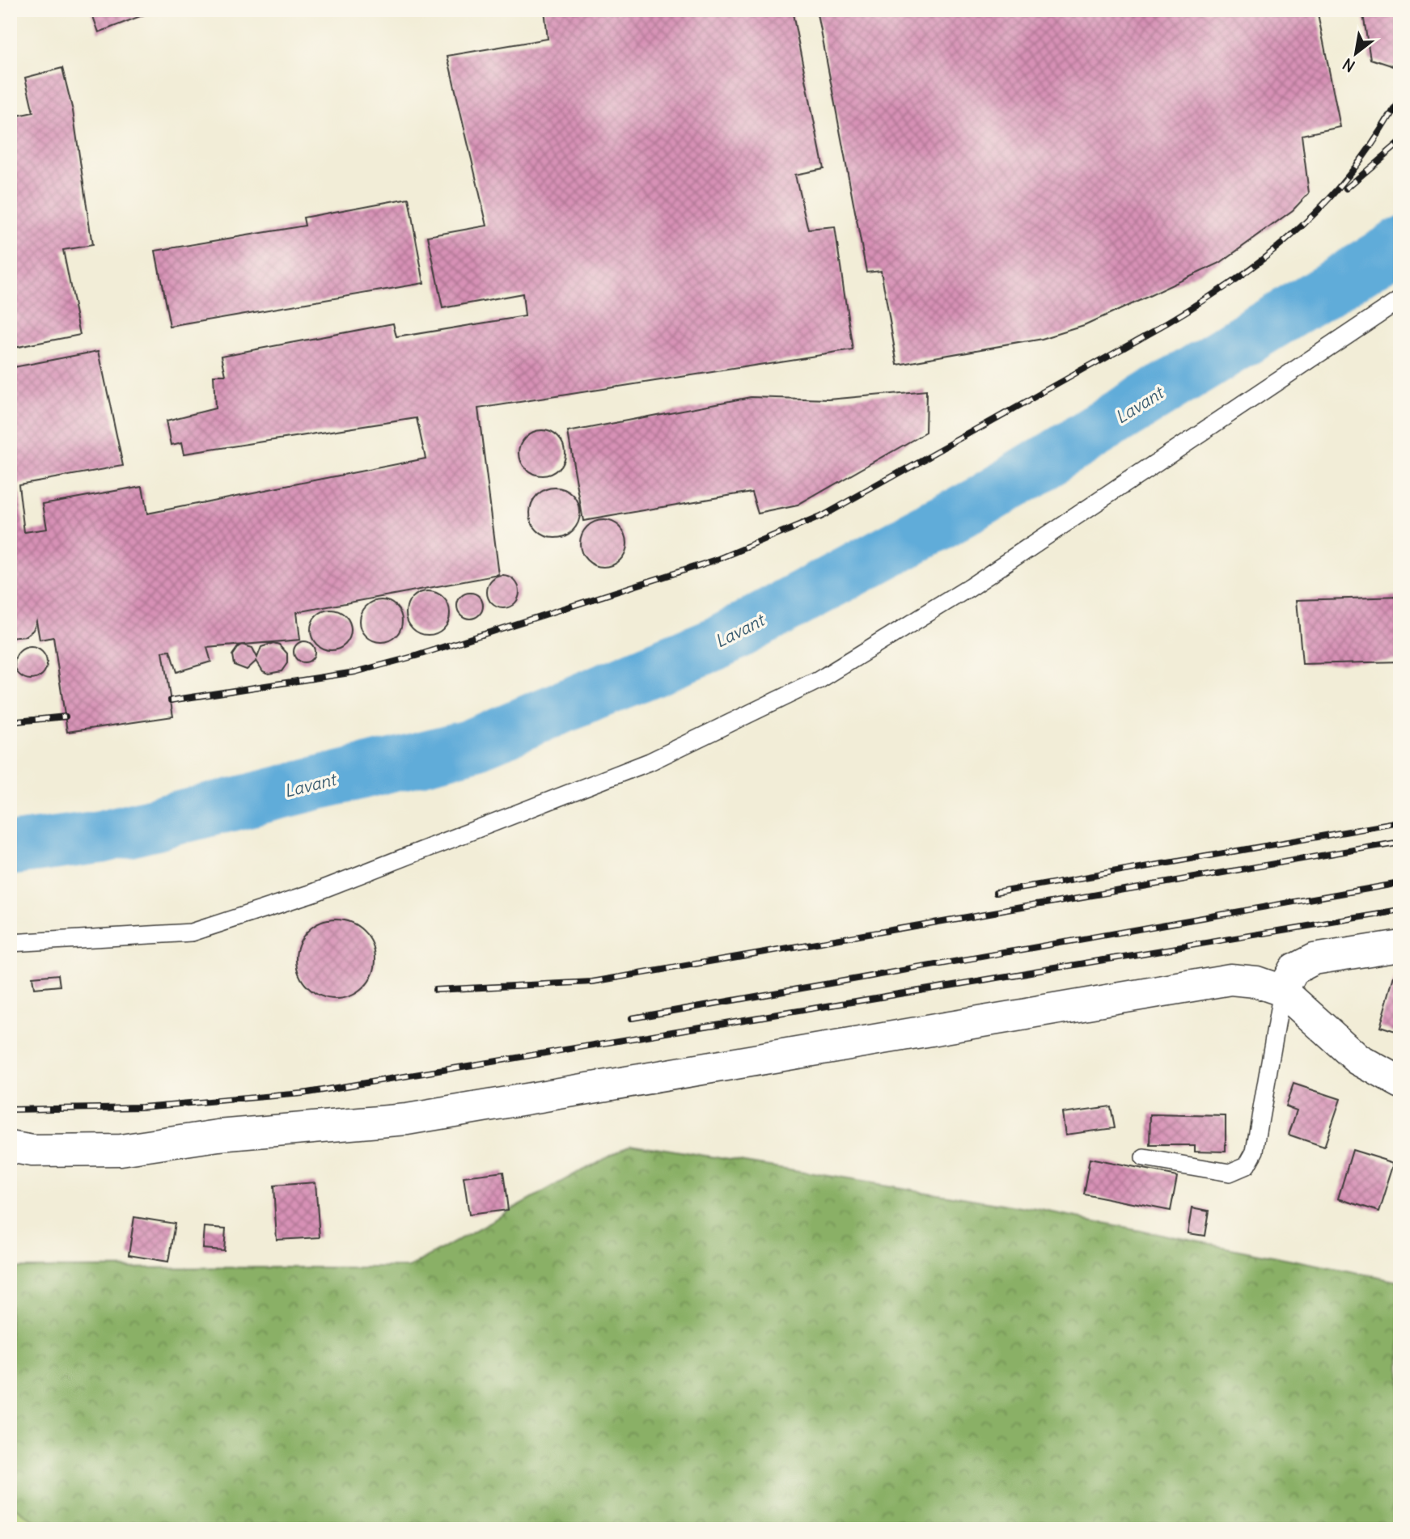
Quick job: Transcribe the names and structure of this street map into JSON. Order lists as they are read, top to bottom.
{
  "water": ["Lavant"],
  "north": "bottom left"
}
